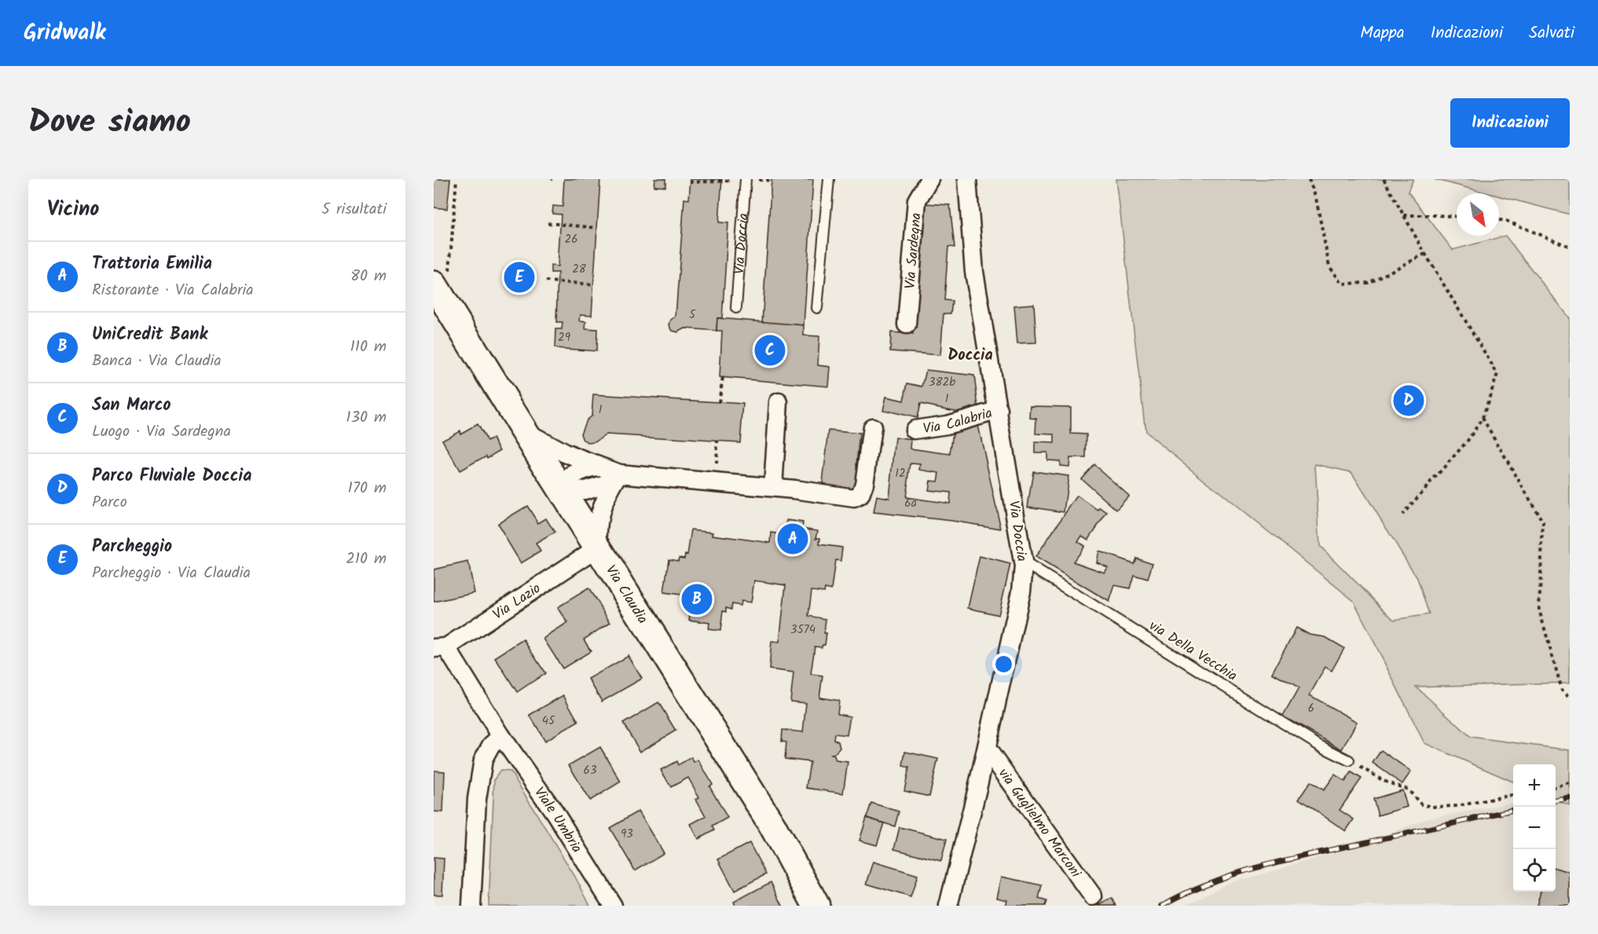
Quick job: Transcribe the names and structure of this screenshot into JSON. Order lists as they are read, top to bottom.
{
  "streets": {
    "main road": ["Via Claudia"],
    "street": [
      "Via Doccia",
      "Via Sardegna",
      "Via Calabria",
      "Via Lazio",
      "Viale Umbria",
      "via Guglielmo Marconi"
    ],
    "lane": ["via Della Vecchia"]
  },
  "crossings": [
    ["Via Doccia", "Via Calabria"],
    ["Via Doccia", "via Della Vecchia"],
    ["Via Doccia", "via Guglielmo Marconi"],
    ["Via Claudia", "Via Lazio"],
    ["Via Lazio", "Viale Umbria"]
  ],
  "districts": ["Doccia"],
  "house_numbers": [
    "26",
    "28",
    "5",
    "29",
    "382b",
    "1",
    "1",
    "12",
    "6a",
    "3574",
    "6",
    "45",
    "63",
    "93"
  ],
  "north": "bottom right",
  "page": {
    "header": "Gridwalk",
    "nav": ["Mappa", "Indicazioni", "Salvati"],
    "title": "Dove siamo",
    "buttons": "Indicazioni",
    "heading": ["Vicino", "5 risultati"],
    "list": [
      {
        "mark": "A",
        "name": "Trattoria Emilia",
        "note": "Ristorante · Via Calabria",
        "value": "80 m"
      },
      {
        "mark": "B",
        "name": "UniCredit Bank",
        "note": "Banca · Via Claudia",
        "value": "110 m"
      },
      {
        "mark": "C",
        "name": "San Marco",
        "note": "Luogo · Via Sardegna",
        "value": "130 m"
      },
      {
        "mark": "D",
        "name": "Parco Fluviale Doccia",
        "note": "Parco",
        "value": "170 m"
      },
      {
        "mark": "E",
        "name": "Parcheggio",
        "note": "Parcheggio · Via Claudia",
        "value": "210 m"
      }
    ],
    "pins": [
      "E",
      "C",
      "D",
      "A",
      "B"
    ],
    "map_buttons": ["+", "−"]
  }
}
